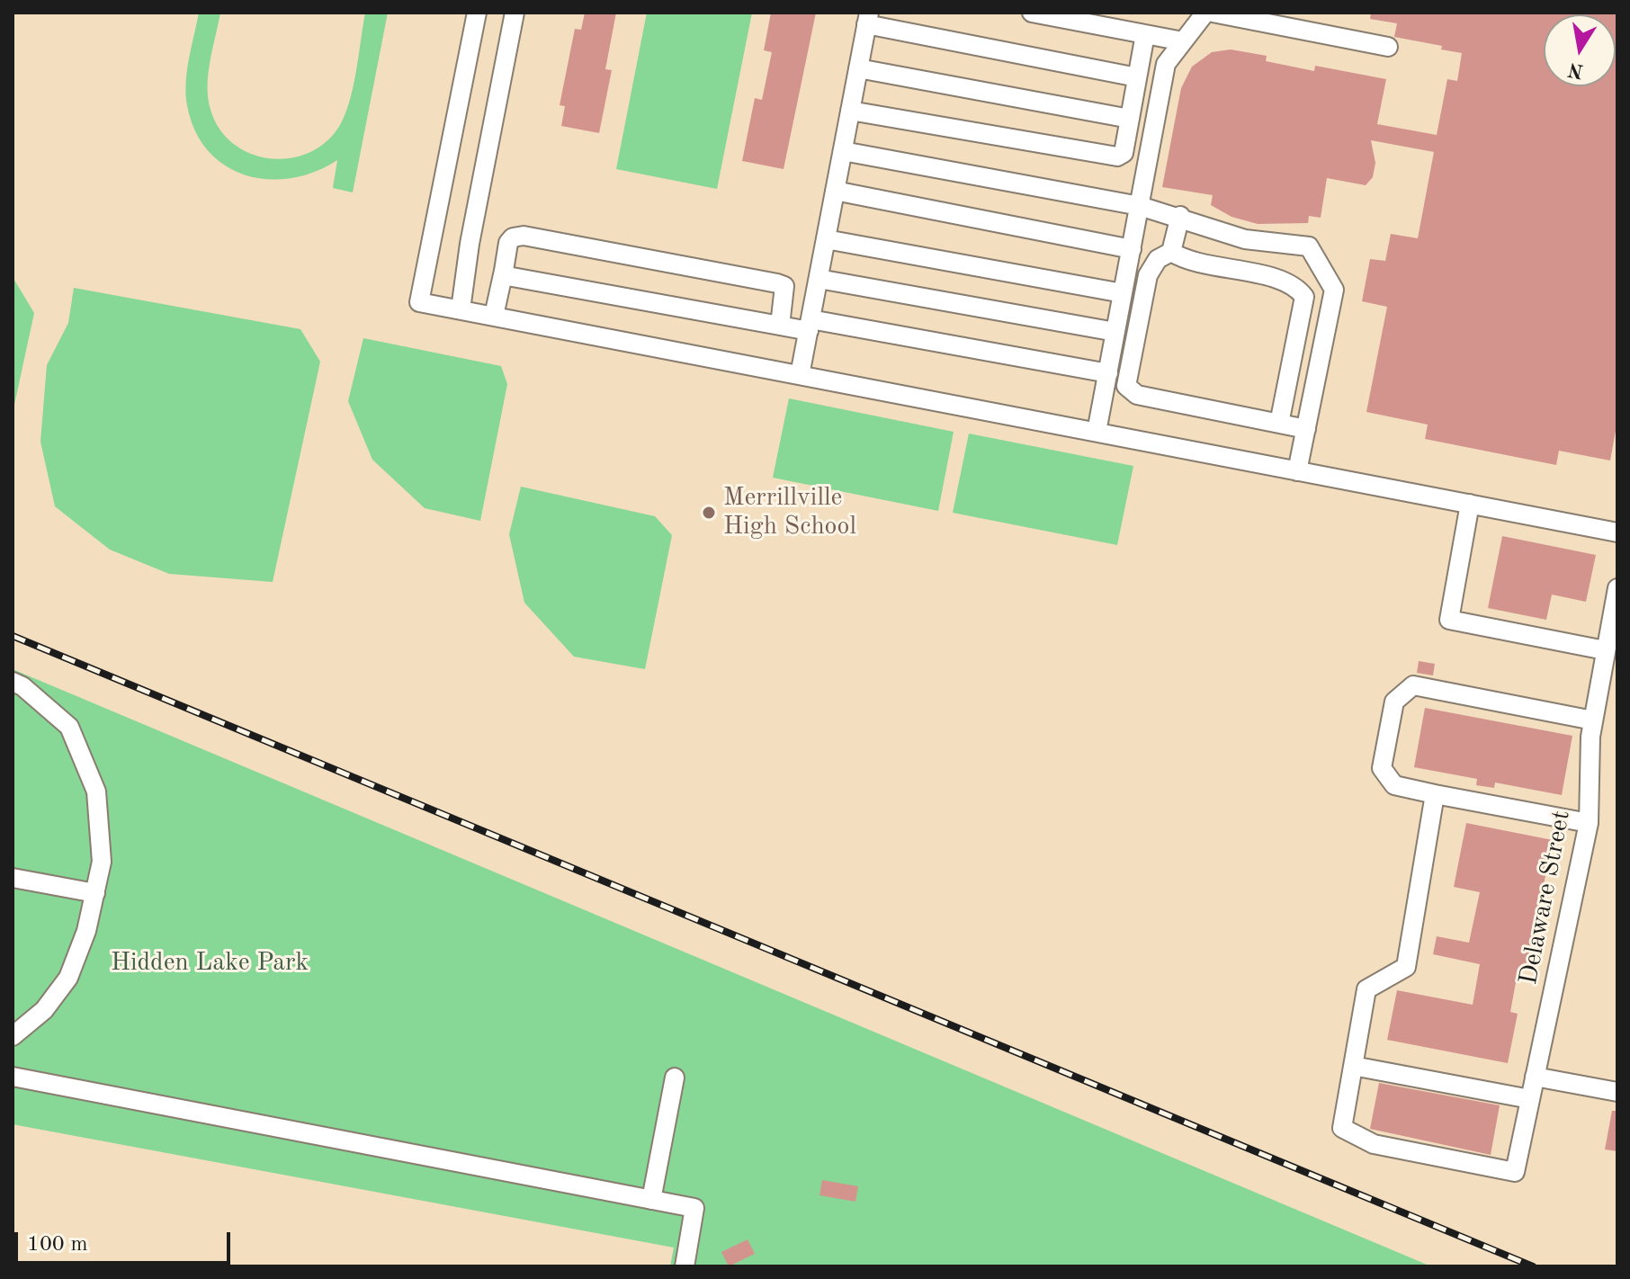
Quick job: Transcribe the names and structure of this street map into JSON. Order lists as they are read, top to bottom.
{
  "streets": {
    "street": ["Delaware Street"]
  },
  "parks": ["Hidden Lake Park"],
  "places": ["Merrillville High School"],
  "scale_bar": "100 m",
  "north": "bottom"
}
